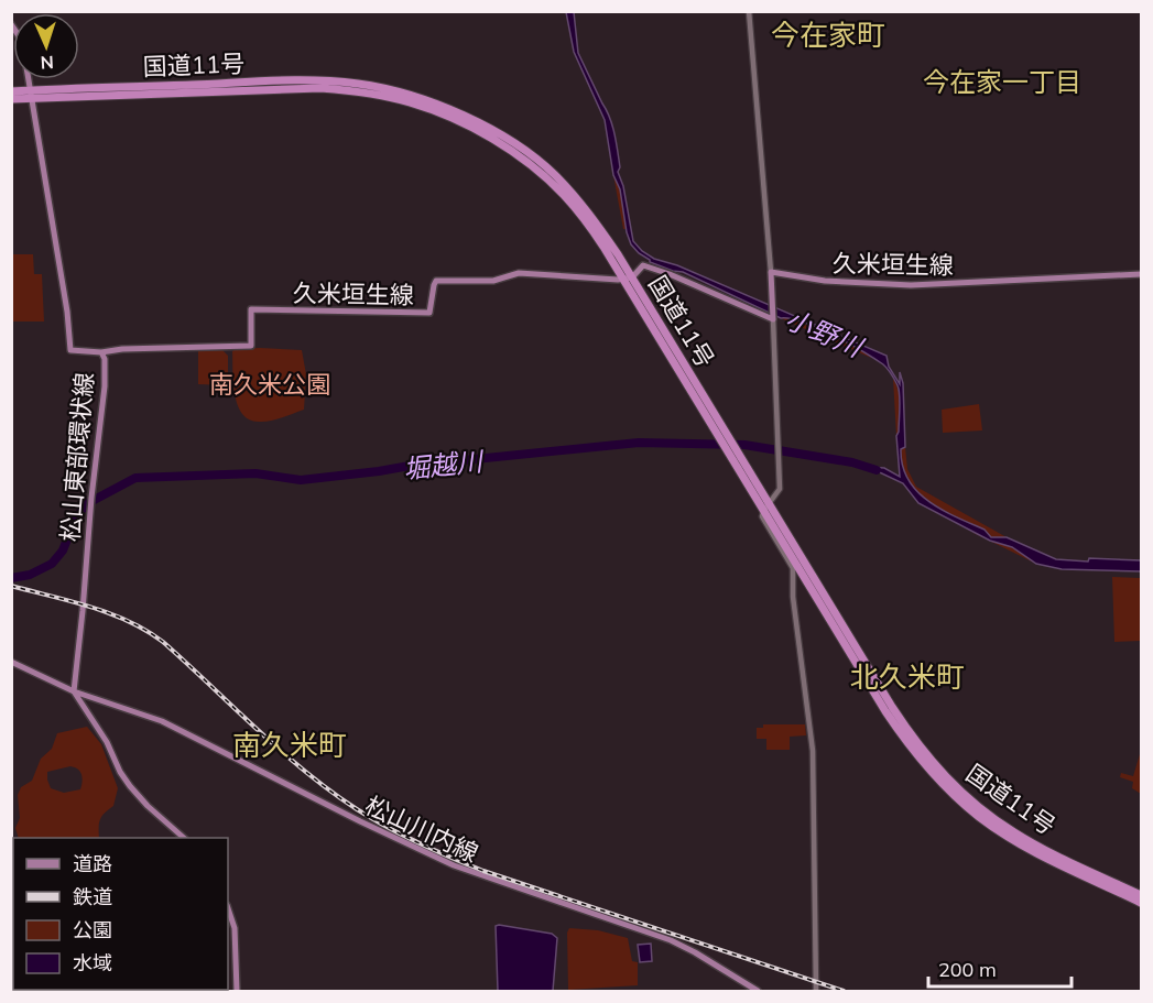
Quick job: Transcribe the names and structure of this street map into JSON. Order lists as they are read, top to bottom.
{
  "streets": {
    "highway": ["国道11号"],
    "main road": ["久米垣生線", "松山東部環状線", "松山川内線"]
  },
  "crossings": [
    ["国道11号", "久米垣生線"],
    ["国道11号", "松山東部環状線"],
    ["久米垣生線", "松山東部環状線"],
    ["松山東部環状線", "松山川内線"]
  ],
  "districts": [
    "今在家町",
    "今在家一丁目",
    "北久米町",
    "南久米町"
  ],
  "water": ["小野川", "堀越川"],
  "parks": ["南久米公園"],
  "legend": [
    "道路",
    "鉄道",
    "公園",
    "水域"
  ],
  "scale_bar": "200 m",
  "north": "bottom"
}
